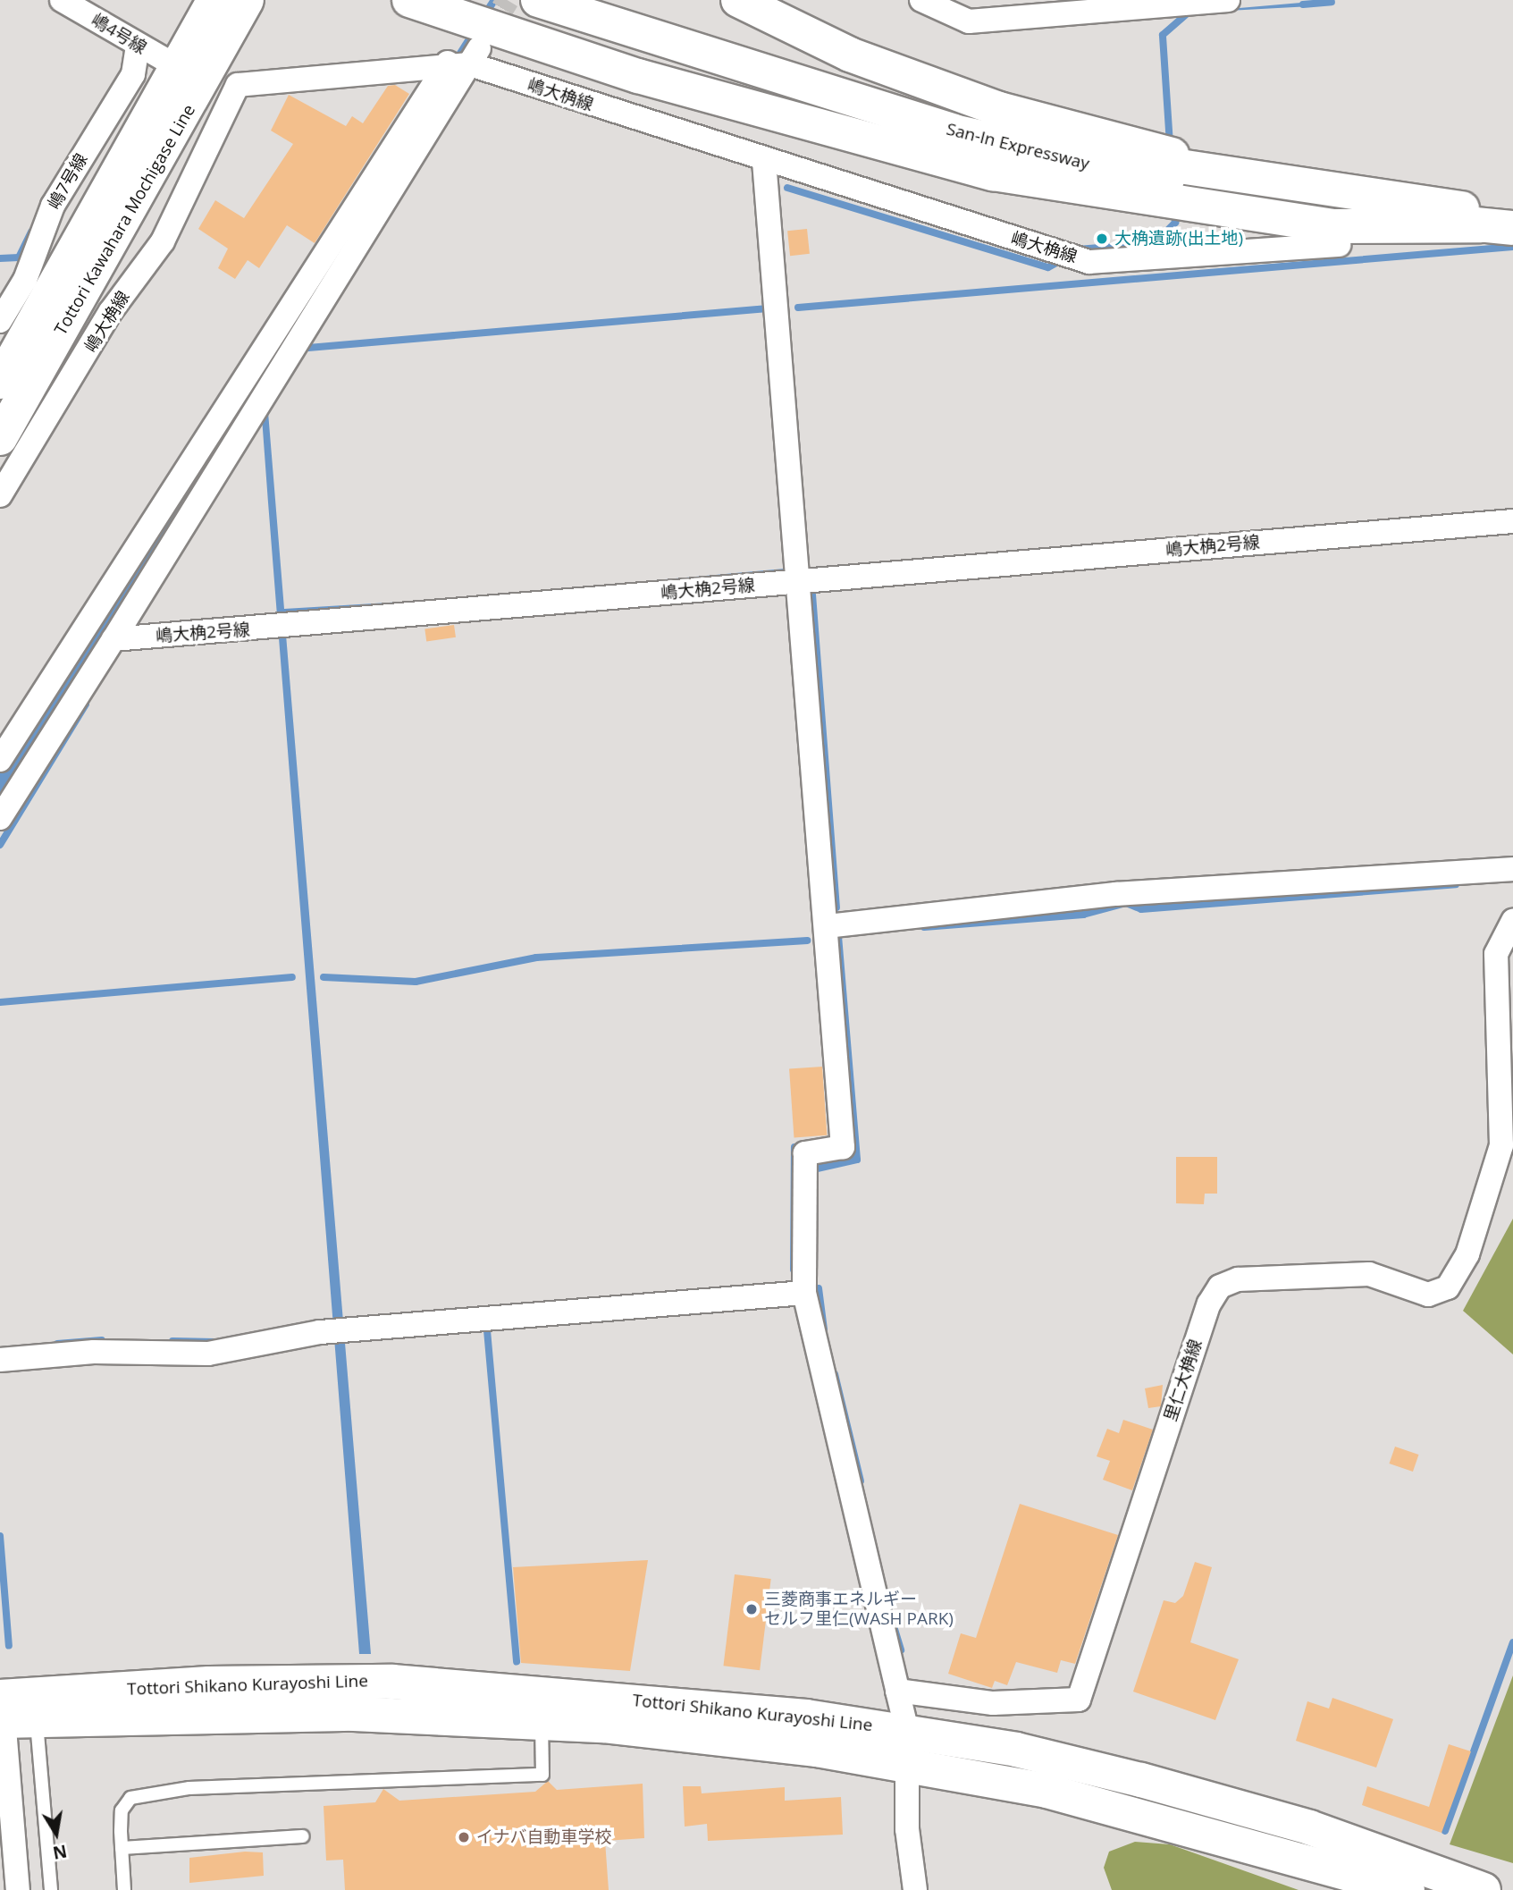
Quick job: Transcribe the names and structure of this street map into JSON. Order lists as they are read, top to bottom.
{
  "streets": {
    "main road": ["San-In Expressway", "Tottori Kawahara Mochigase Line", "Tottori Shikano Kurayoshi Line"],
    "street": [
      "嶋4号線",
      "嶋大桷線",
      "嶋7号線",
      "嶋大桷2号線",
      "里仁大桷線"
    ]
  },
  "crossings": [
    ["嶋4号線", "嶋大桷線"],
    ["嶋4号線", "嶋7号線"],
    ["嶋4号線", "Tottori Kawahara Mochigase Line"],
    ["嶋大桷線", "Tottori Kawahara Mochigase Line"]
  ],
  "places": ["大桷遺跡(出土地)", "三菱商事エネルギー セルフ里仁(WASH PARK)", "イナバ自動車学校"],
  "north": "bottom"
}
